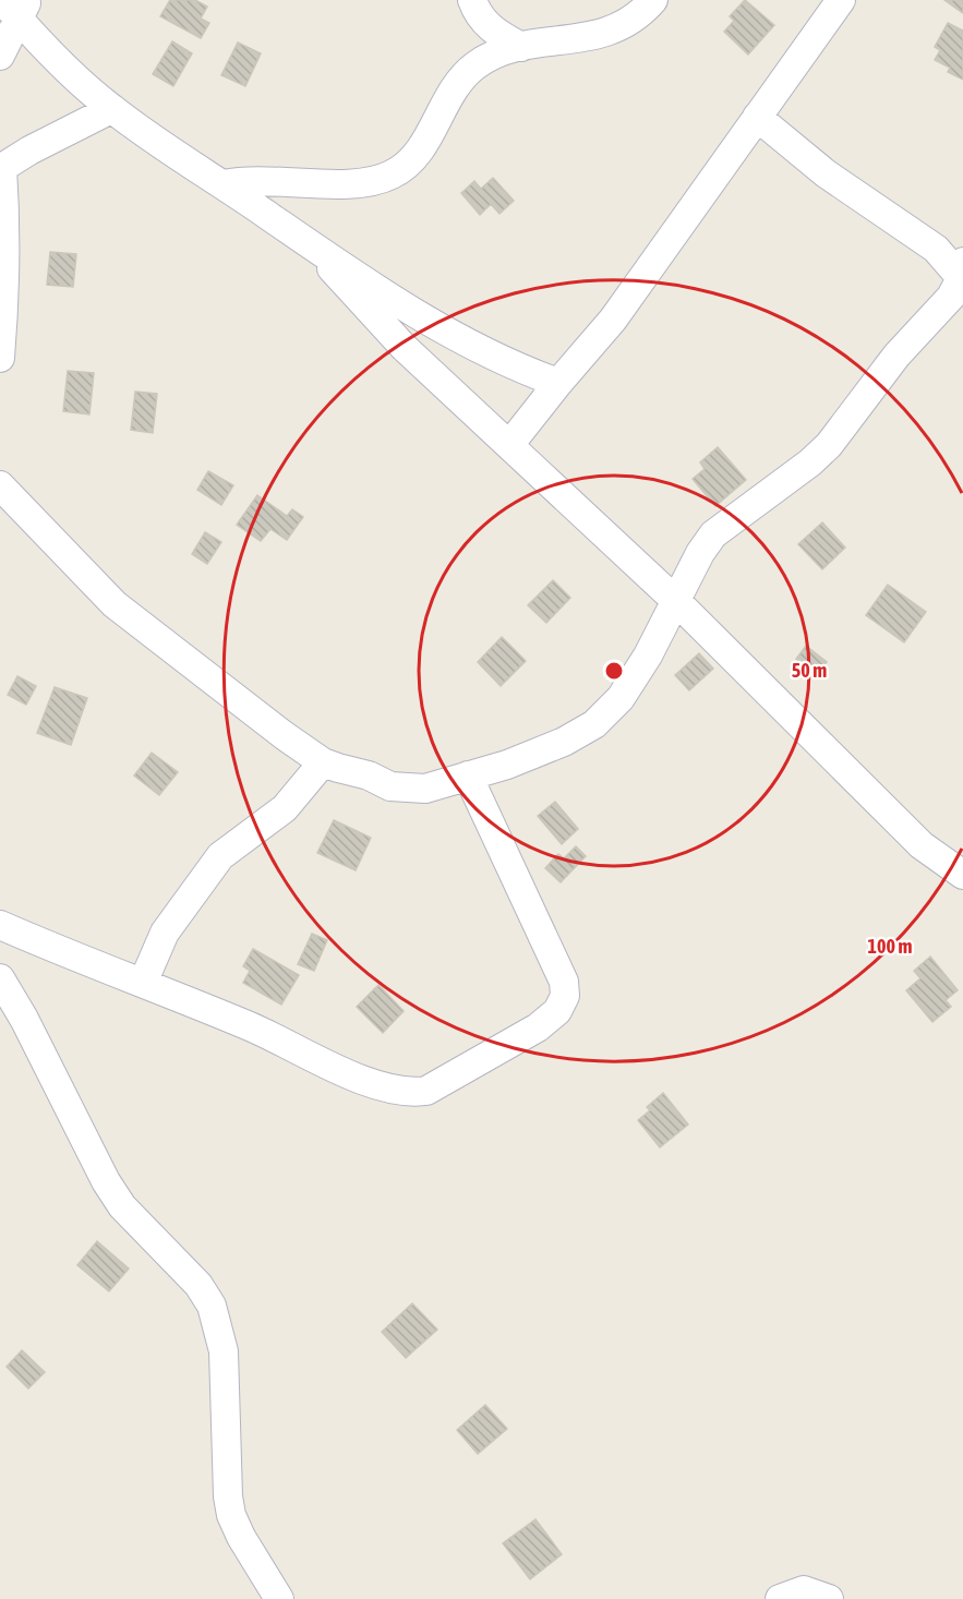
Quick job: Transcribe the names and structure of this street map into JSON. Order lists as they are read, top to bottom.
{
  "rings": ["50 m", "100 m"]
}
